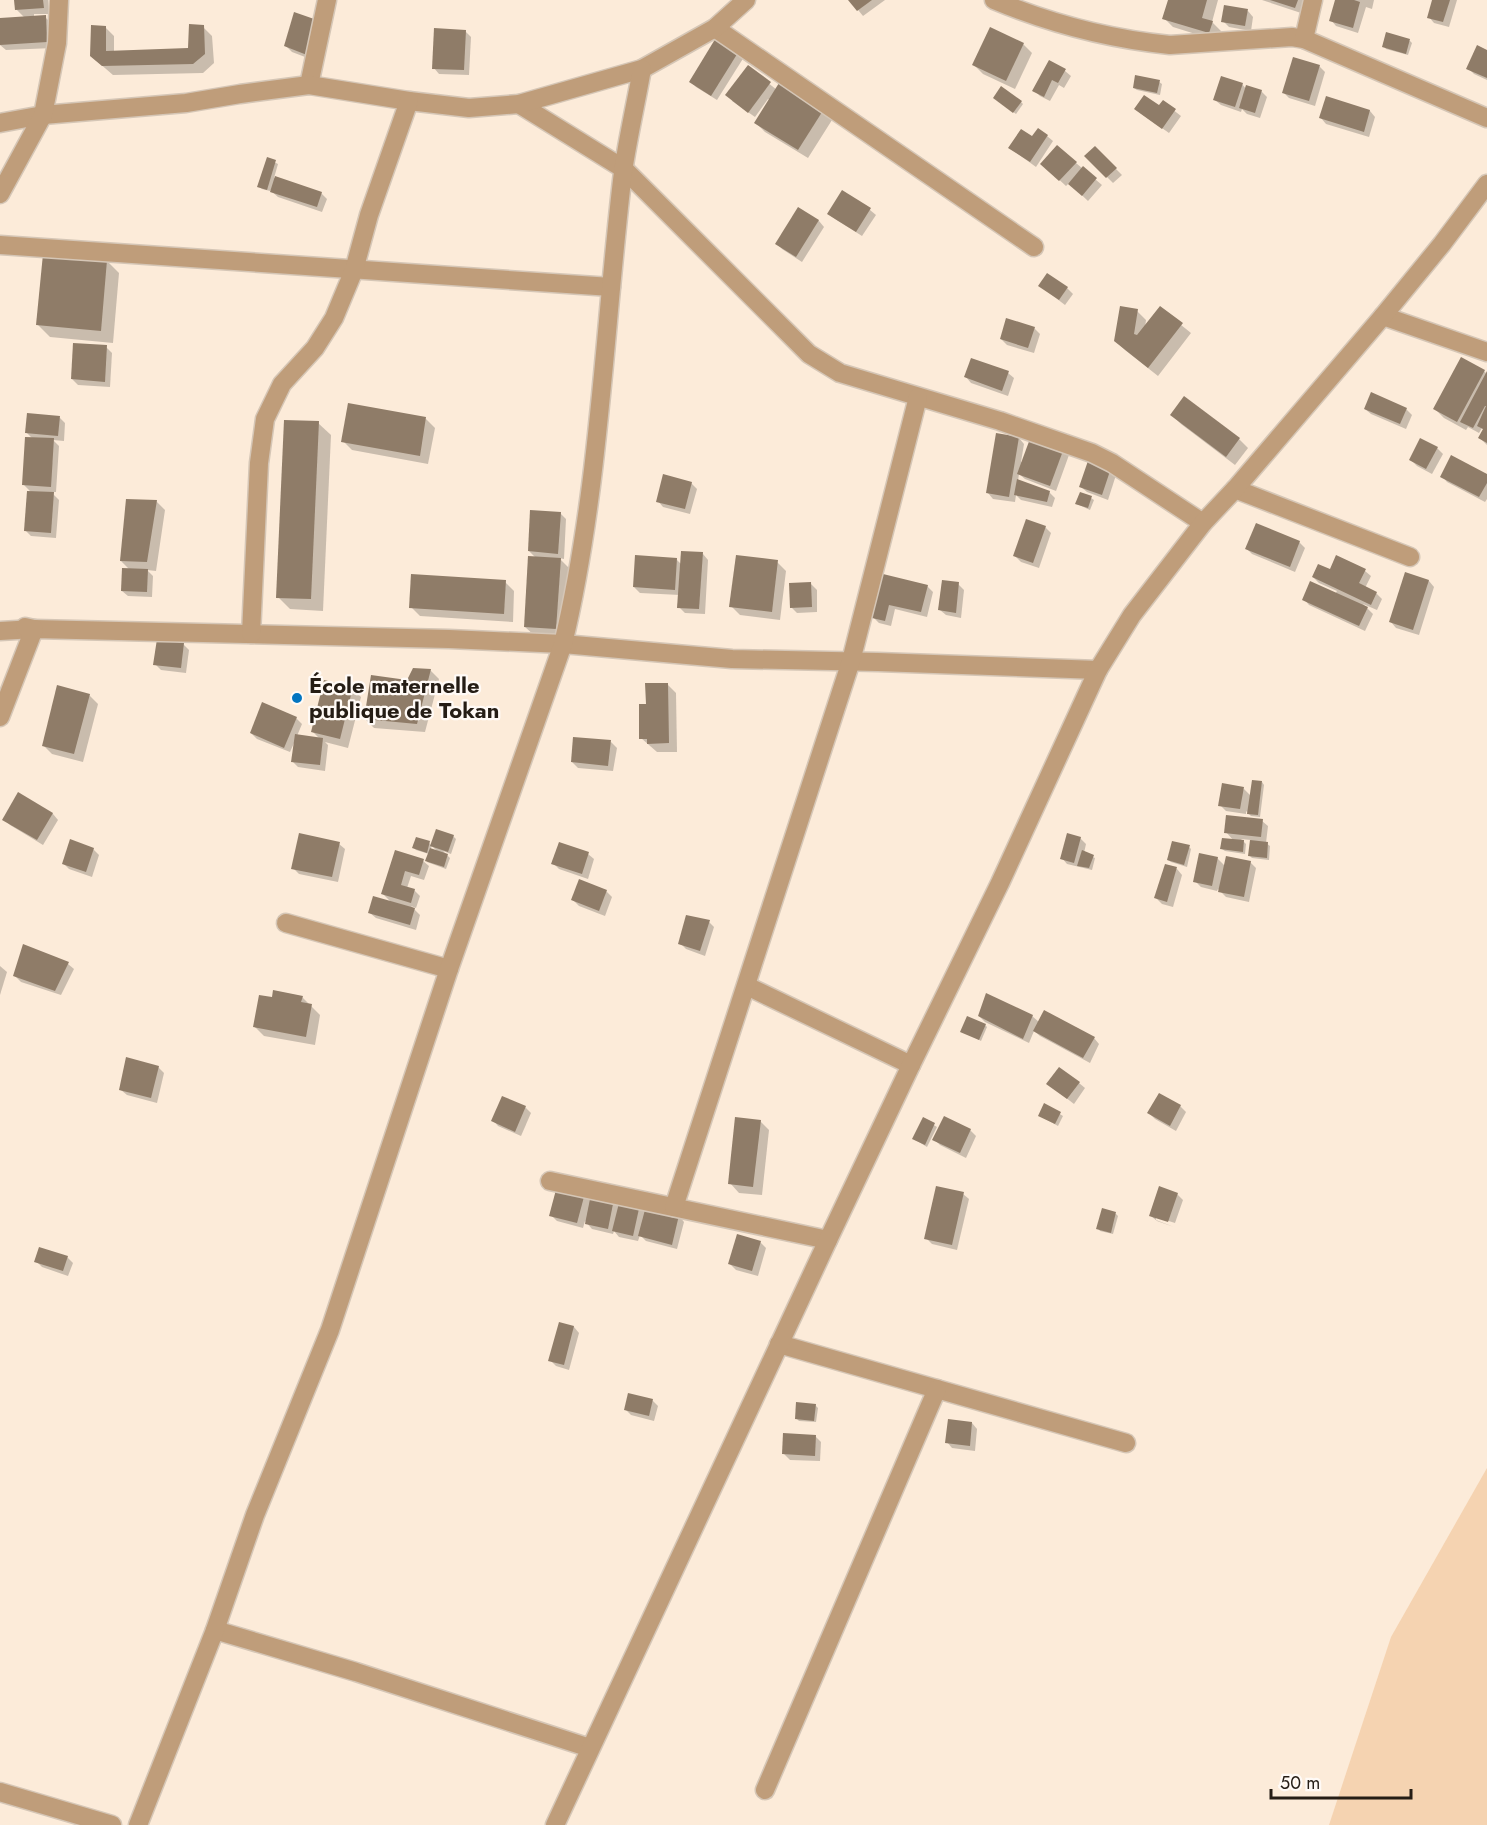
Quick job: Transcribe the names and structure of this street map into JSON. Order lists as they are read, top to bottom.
{
  "places": ["École maternelle publique de Tokan"],
  "scale_bar": "50 m"
}
